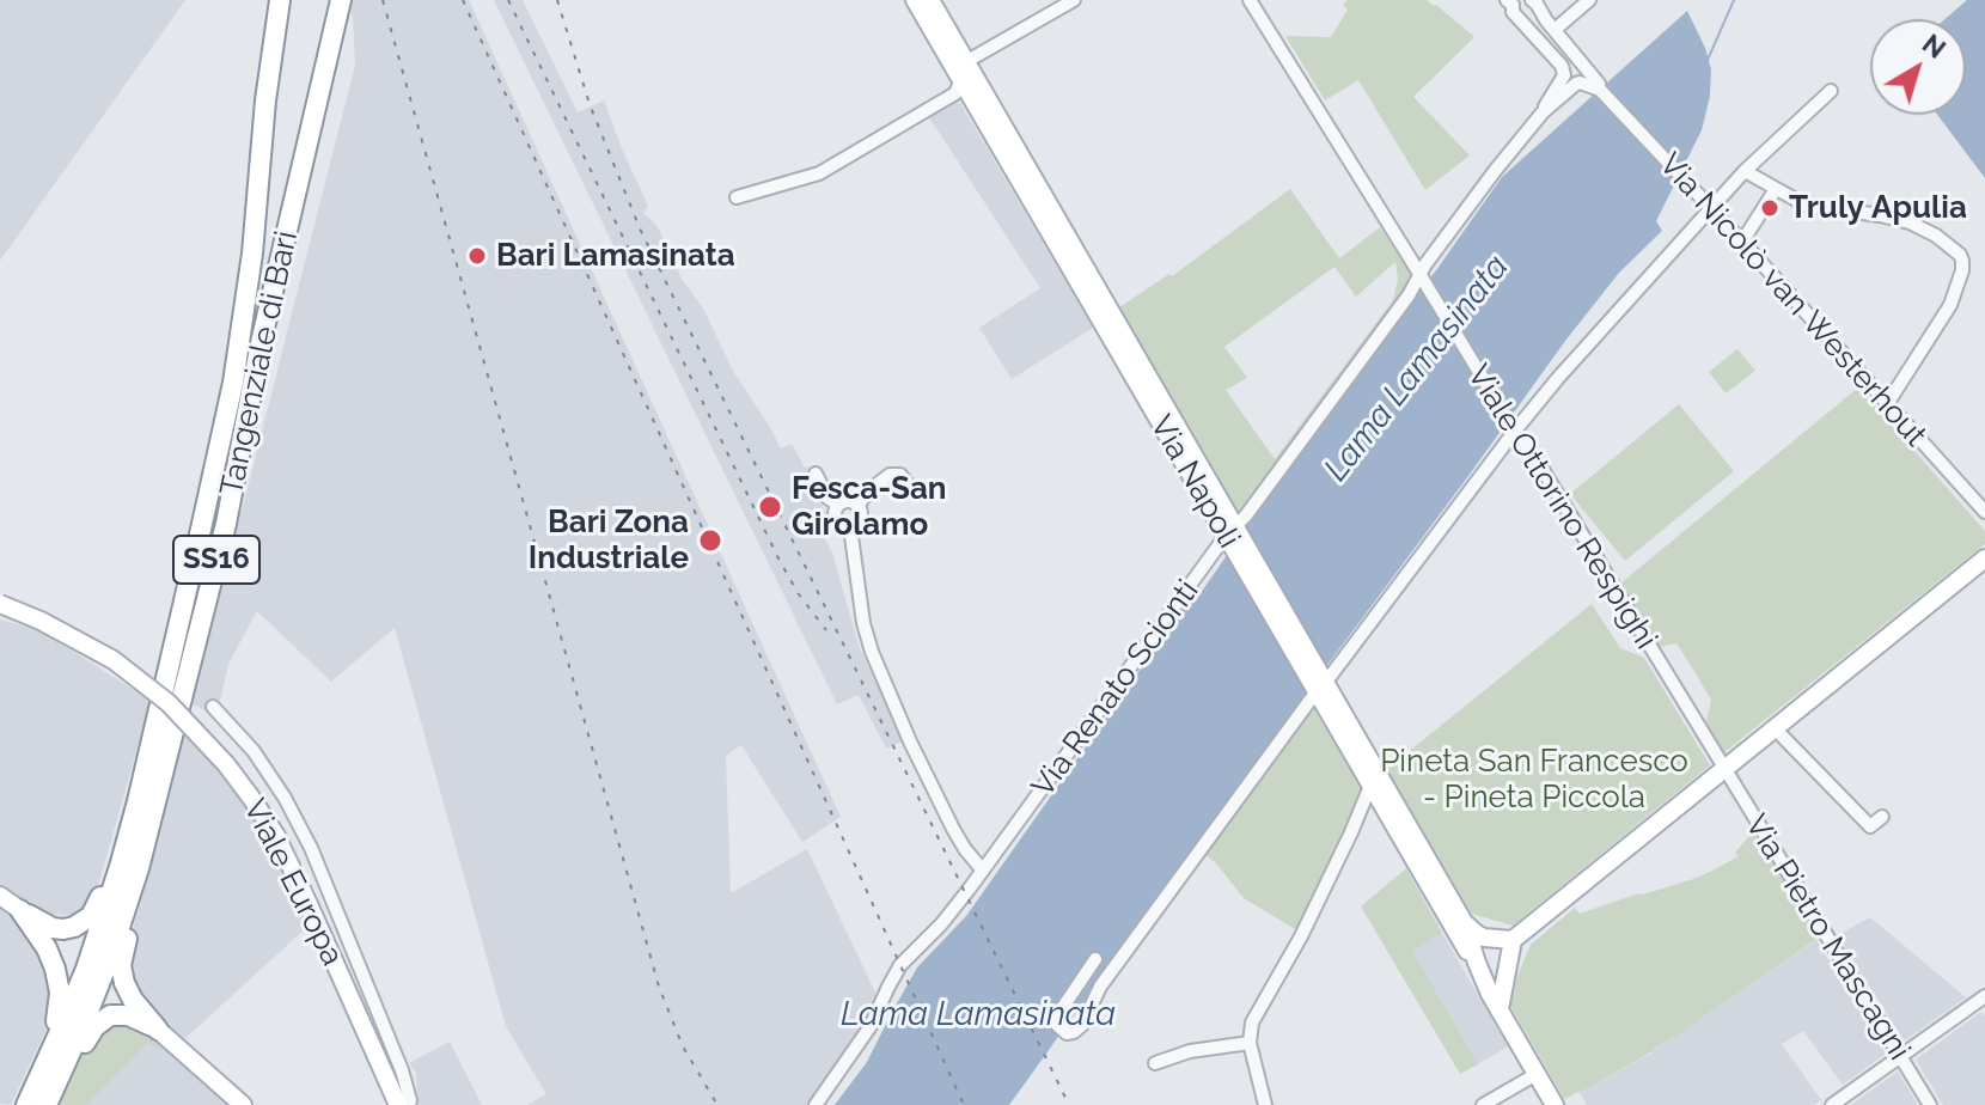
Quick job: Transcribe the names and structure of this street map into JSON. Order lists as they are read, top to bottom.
{
  "streets": {
    "highway": ["Tangenziale di Bari", "SS16"],
    "main road": ["Via Napoli", "Viale Europa"],
    "street": [
      "Via Nicolò van Westerhout",
      "Viale Ottorino Respighi",
      "Via Renato Scionti",
      "Via Pietro Mascagni"
    ]
  },
  "crossings": [
    ["Via Nicolò van Westerhout", "Via Renato Scionti"],
    ["Via Napoli", "Via Renato Scionti"],
    ["Viale Ottorino Respighi", "Via Renato Scionti"],
    ["Viale Ottorino Respighi", "Via Pietro Mascagni"]
  ],
  "water": ["Lama Lamasinata"],
  "parks": ["Pineta San Francesco - Pineta Piccola"],
  "places": [
    "Truly Apulia",
    "Bari Lamasinata",
    "Fesca-San Girolamo",
    "Bari Zona Industriale"
  ],
  "north": "top right"
}
